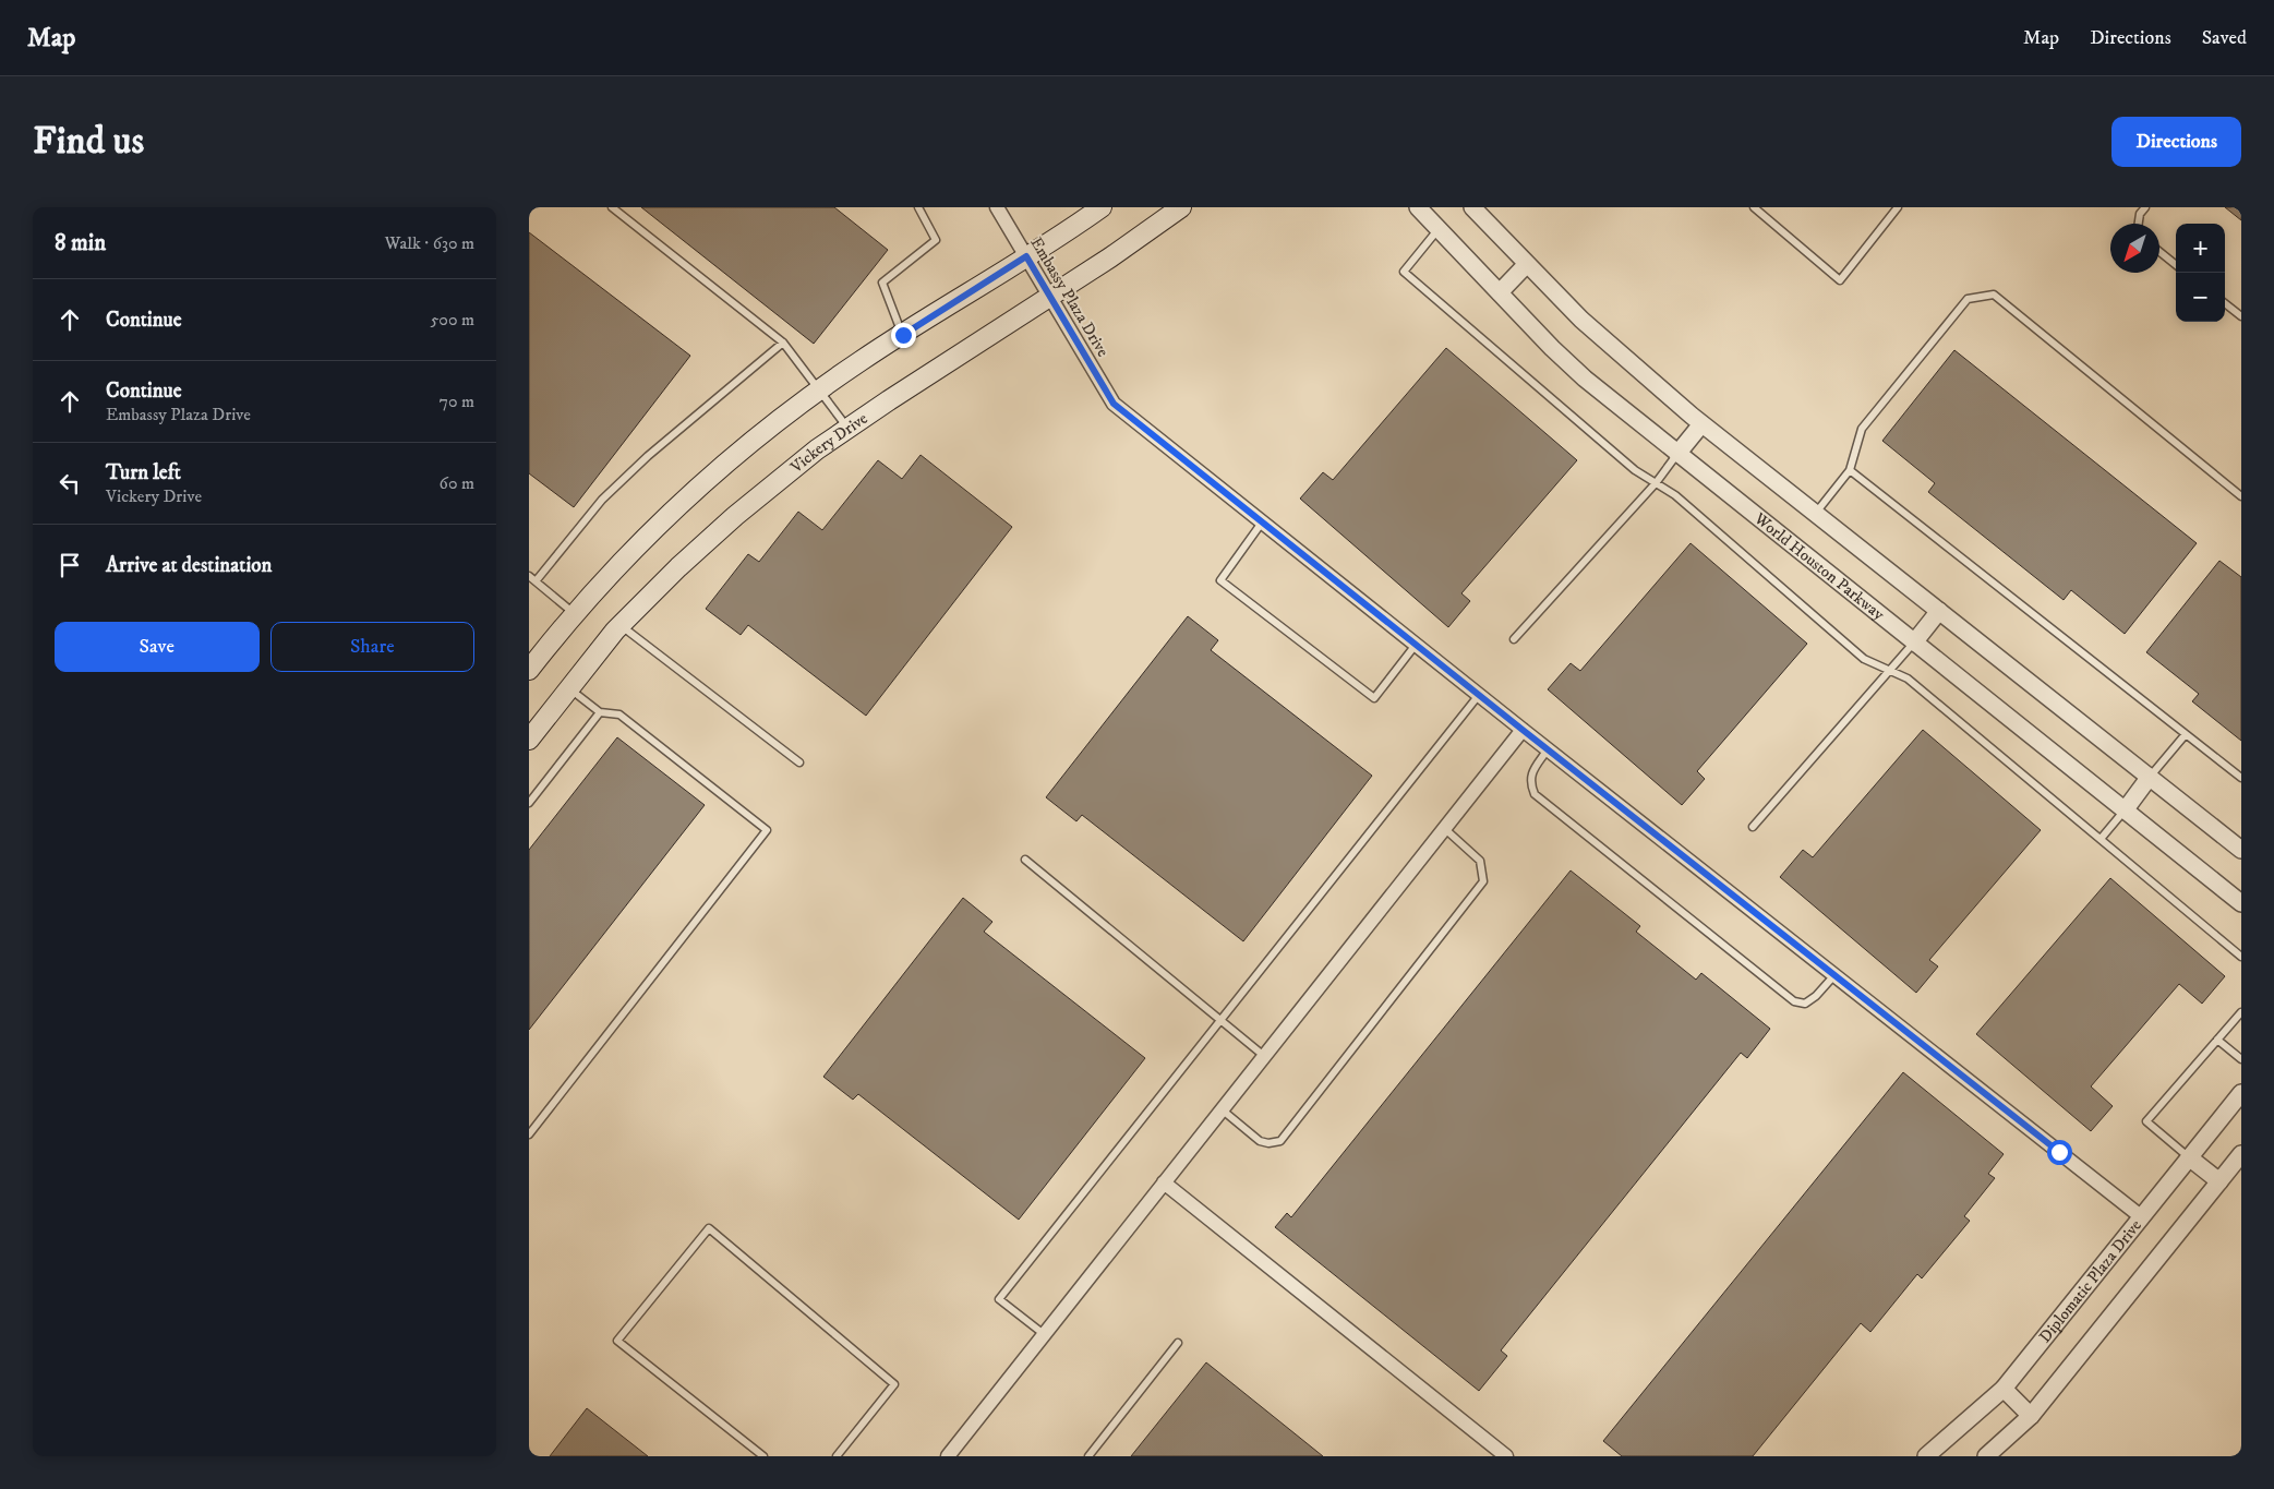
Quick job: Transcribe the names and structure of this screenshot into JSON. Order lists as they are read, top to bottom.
{
  "streets": {
    "main road": ["Vickery Drive"],
    "street": ["Embassy Plaza Drive", "World Houston Parkway", "Diplomatic Plaza Drive"]
  },
  "crossings": [
    ["Embassy Plaza Drive", "Vickery Drive"]
  ],
  "north": "bottom left",
  "page": {
    "header": "Map",
    "nav": ["Map", "Directions", "Saved"],
    "buttons": [
      "Directions",
      ["Save", "Share"]
    ],
    "title": "Find us",
    "heading": ["8 min", "Walk · 630 m"],
    "map_buttons": ["+", "−"],
    "list": [
      ["Continue", "500 m"],
      ["Continue", "Embassy Plaza Drive", "70 m"],
      ["Turn left", "Vickery Drive", "60 m"],
      "Arrive at destination"
    ]
  }
}
